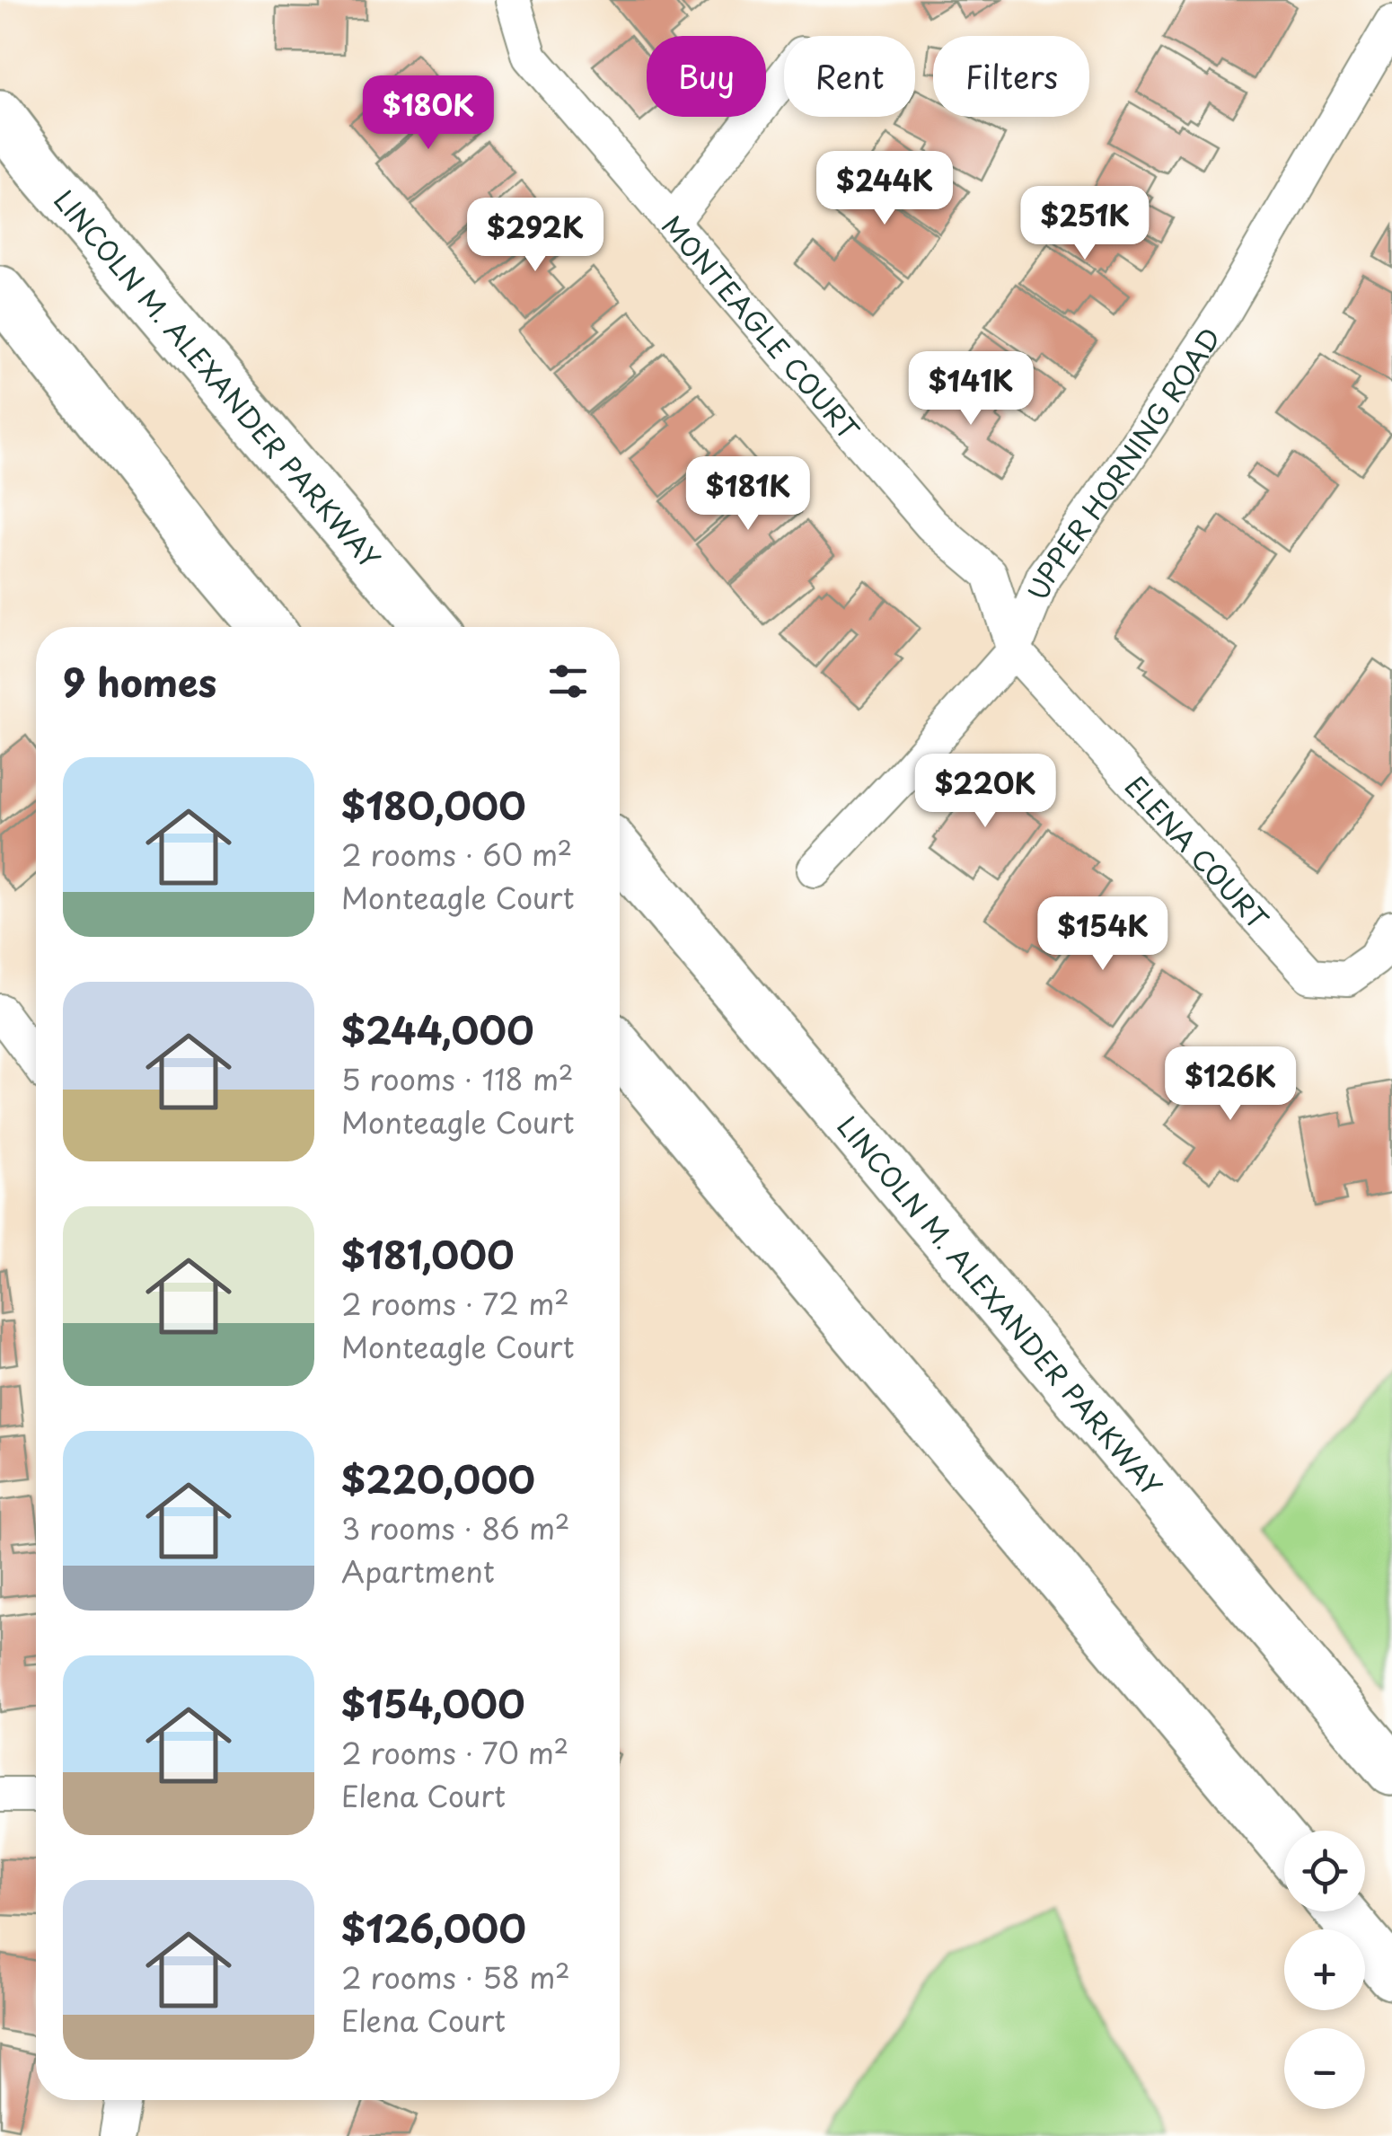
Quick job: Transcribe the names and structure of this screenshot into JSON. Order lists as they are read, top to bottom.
{
  "streets": {
    "highway": ["LINCOLN M. ALEXANDER PARKWAY"],
    "street": ["MONTEAGLE COURT", "UPPER HORNING ROAD", "ELENA COURT"]
  },
  "crossings": [
    ["MONTEAGLE COURT", "UPPER HORNING ROAD"],
    ["MONTEAGLE COURT", "ELENA COURT"],
    ["UPPER HORNING ROAD", "ELENA COURT"]
  ],
  "page": {
    "chip": ["Buy", "Rent", "Filters"],
    "price": [
      "$180K",
      "$244K",
      "$251K",
      "$292K",
      "$141K",
      "$181K",
      "$220K",
      "$154K",
      "$126K"
    ],
    "heading": "9 homes",
    "list": [
      {
        "name": "$180,000",
        "note": "2 rooms · 60 m² · Monteagle Court"
      },
      {
        "name": "$244,000",
        "note": "5 rooms · 118 m² · Monteagle Court"
      },
      {
        "name": "$181,000",
        "note": "2 rooms · 72 m² · Monteagle Court"
      },
      {
        "name": "$220,000",
        "note": "3 rooms · 86 m² · Apartment"
      },
      {
        "name": "$154,000",
        "note": "2 rooms · 70 m² · Elena Court"
      },
      {
        "name": "$126,000",
        "note": "2 rooms · 58 m² · Elena Court"
      }
    ],
    "map_buttons": ["+", "−"]
  }
}
